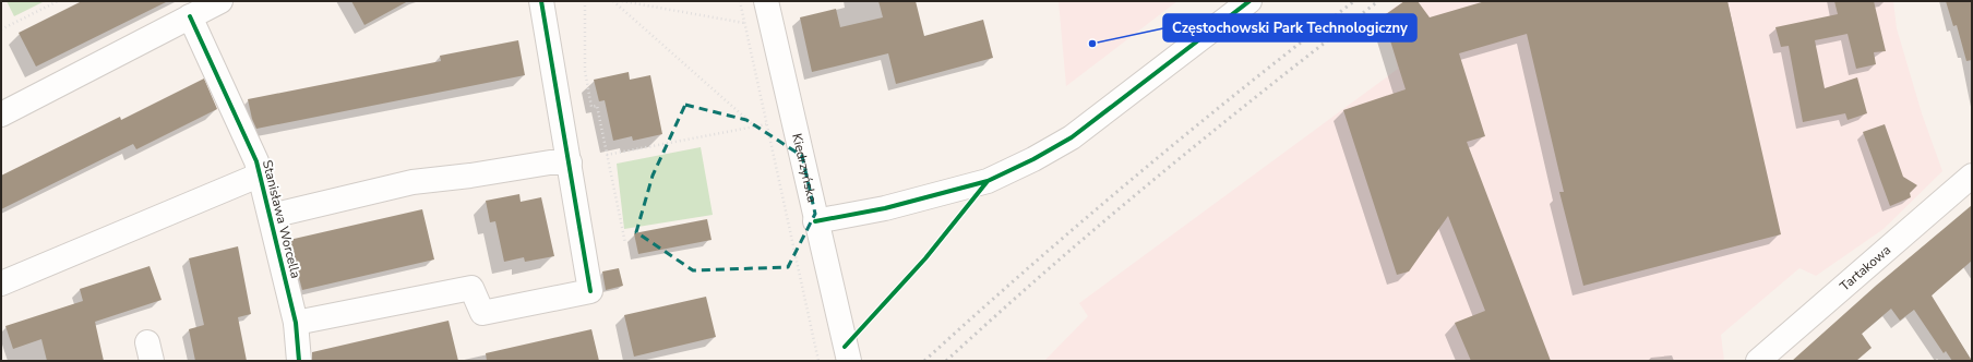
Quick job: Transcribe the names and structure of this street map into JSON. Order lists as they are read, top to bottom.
{
  "streets": {
    "street": ["Kiedrzyńska", "Stanisława Worcella", "Tartakowa"]
  },
  "places": ["Częstochowski Park Technologiczny"]
}
